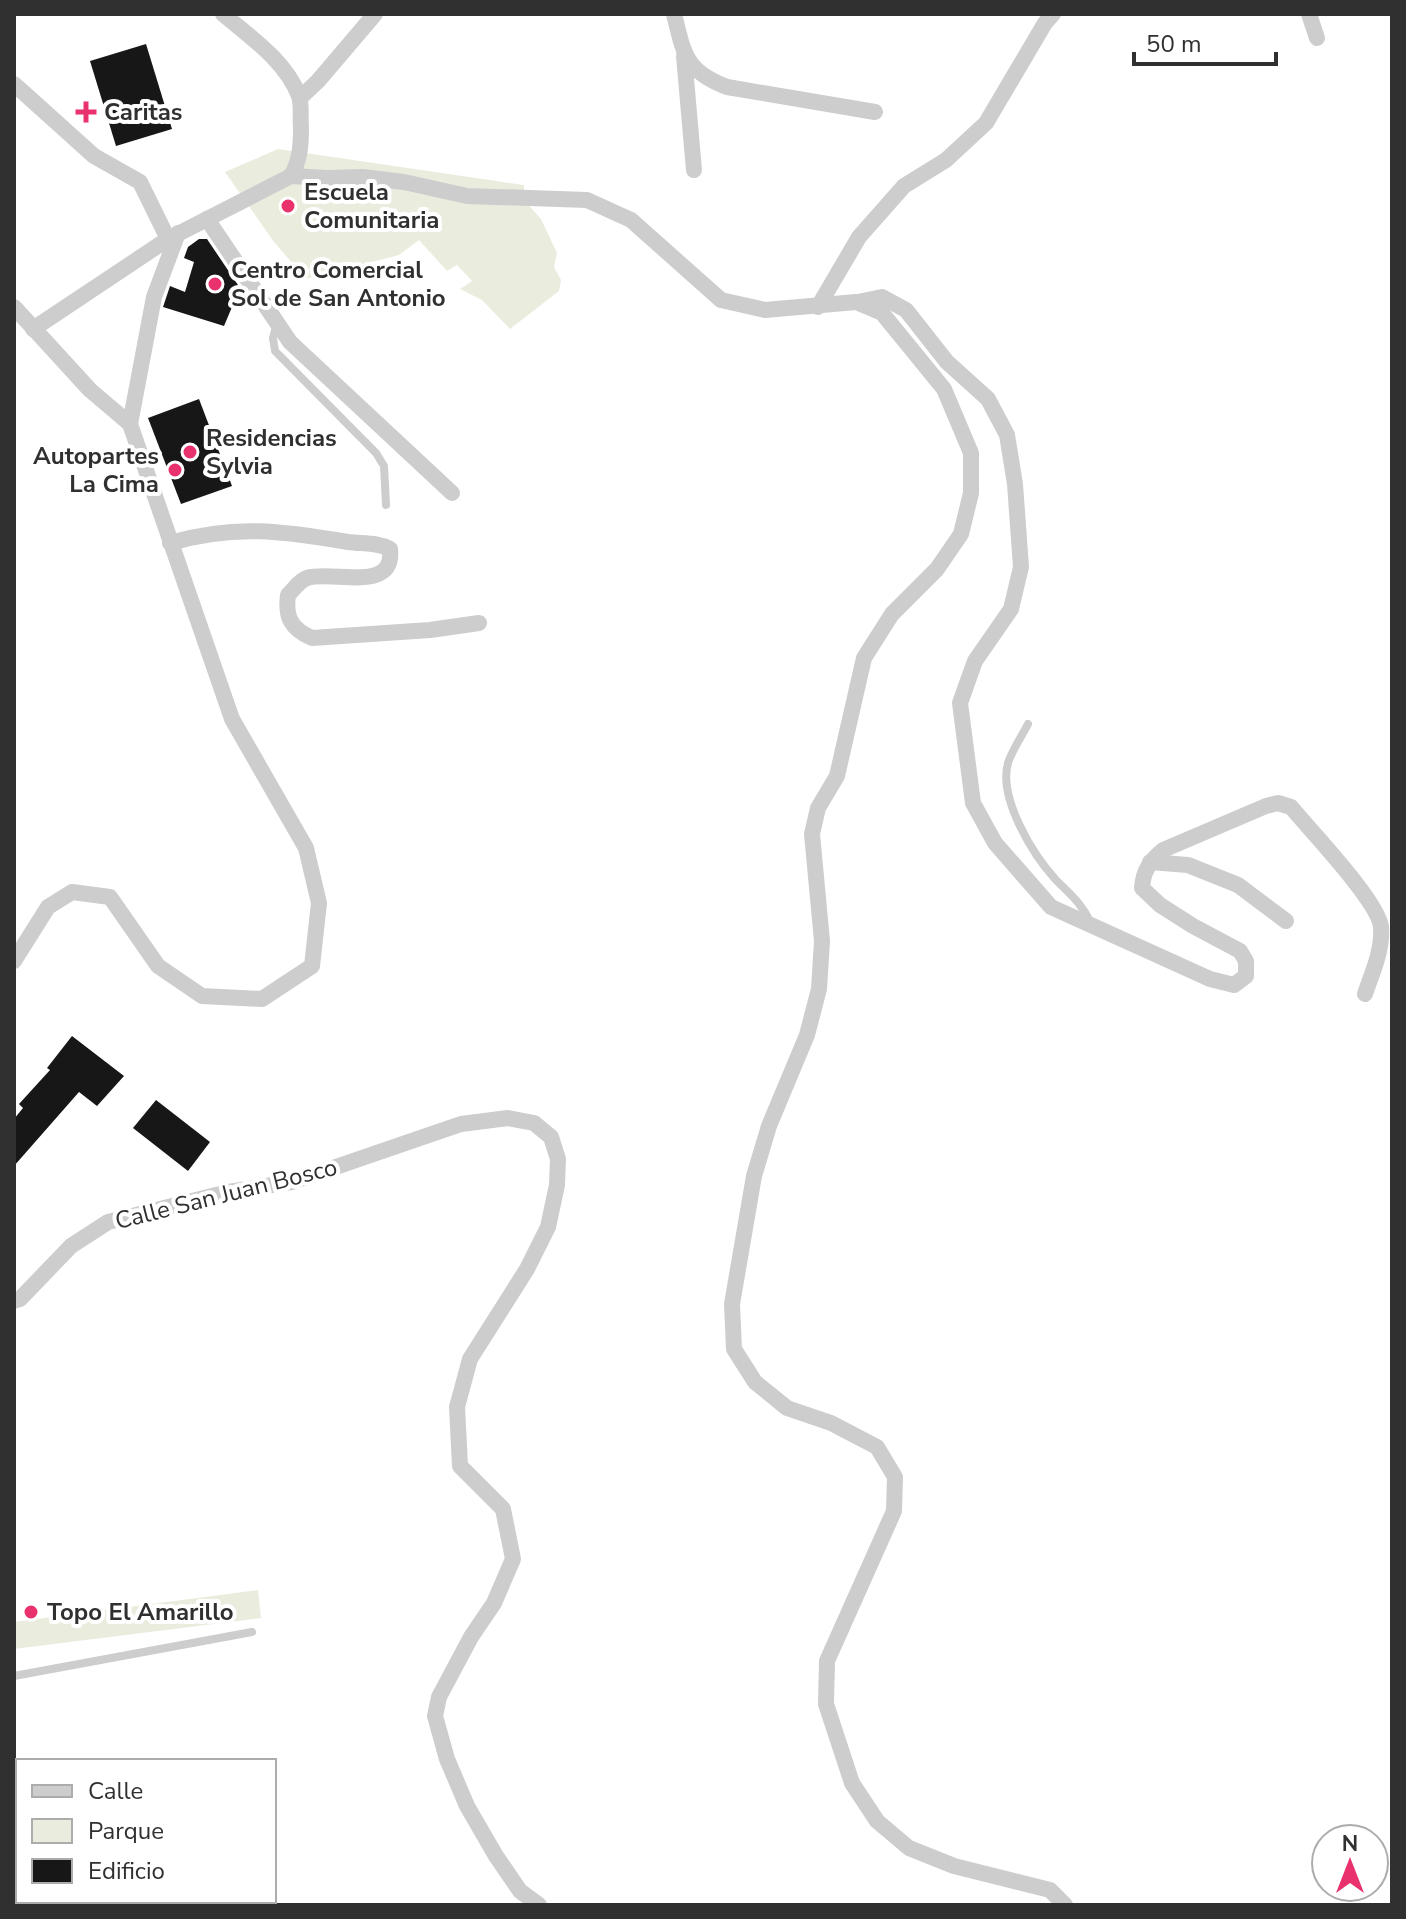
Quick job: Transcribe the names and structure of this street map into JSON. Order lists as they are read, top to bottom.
{
  "streets": {
    "street": ["Calle San Juan Bosco"]
  },
  "places": {
    "health": ["Caritas"],
    "other": [
      "Escuela Comunitaria",
      "Centro Comercial Sol de San Antonio",
      "Residencias Sylvia",
      "Autopartes La Cima",
      "Topo El Amarillo"
    ]
  },
  "legend": ["Calle", "Parque", "Edificio"],
  "scale_bar": "50 m",
  "north": "top"
}
